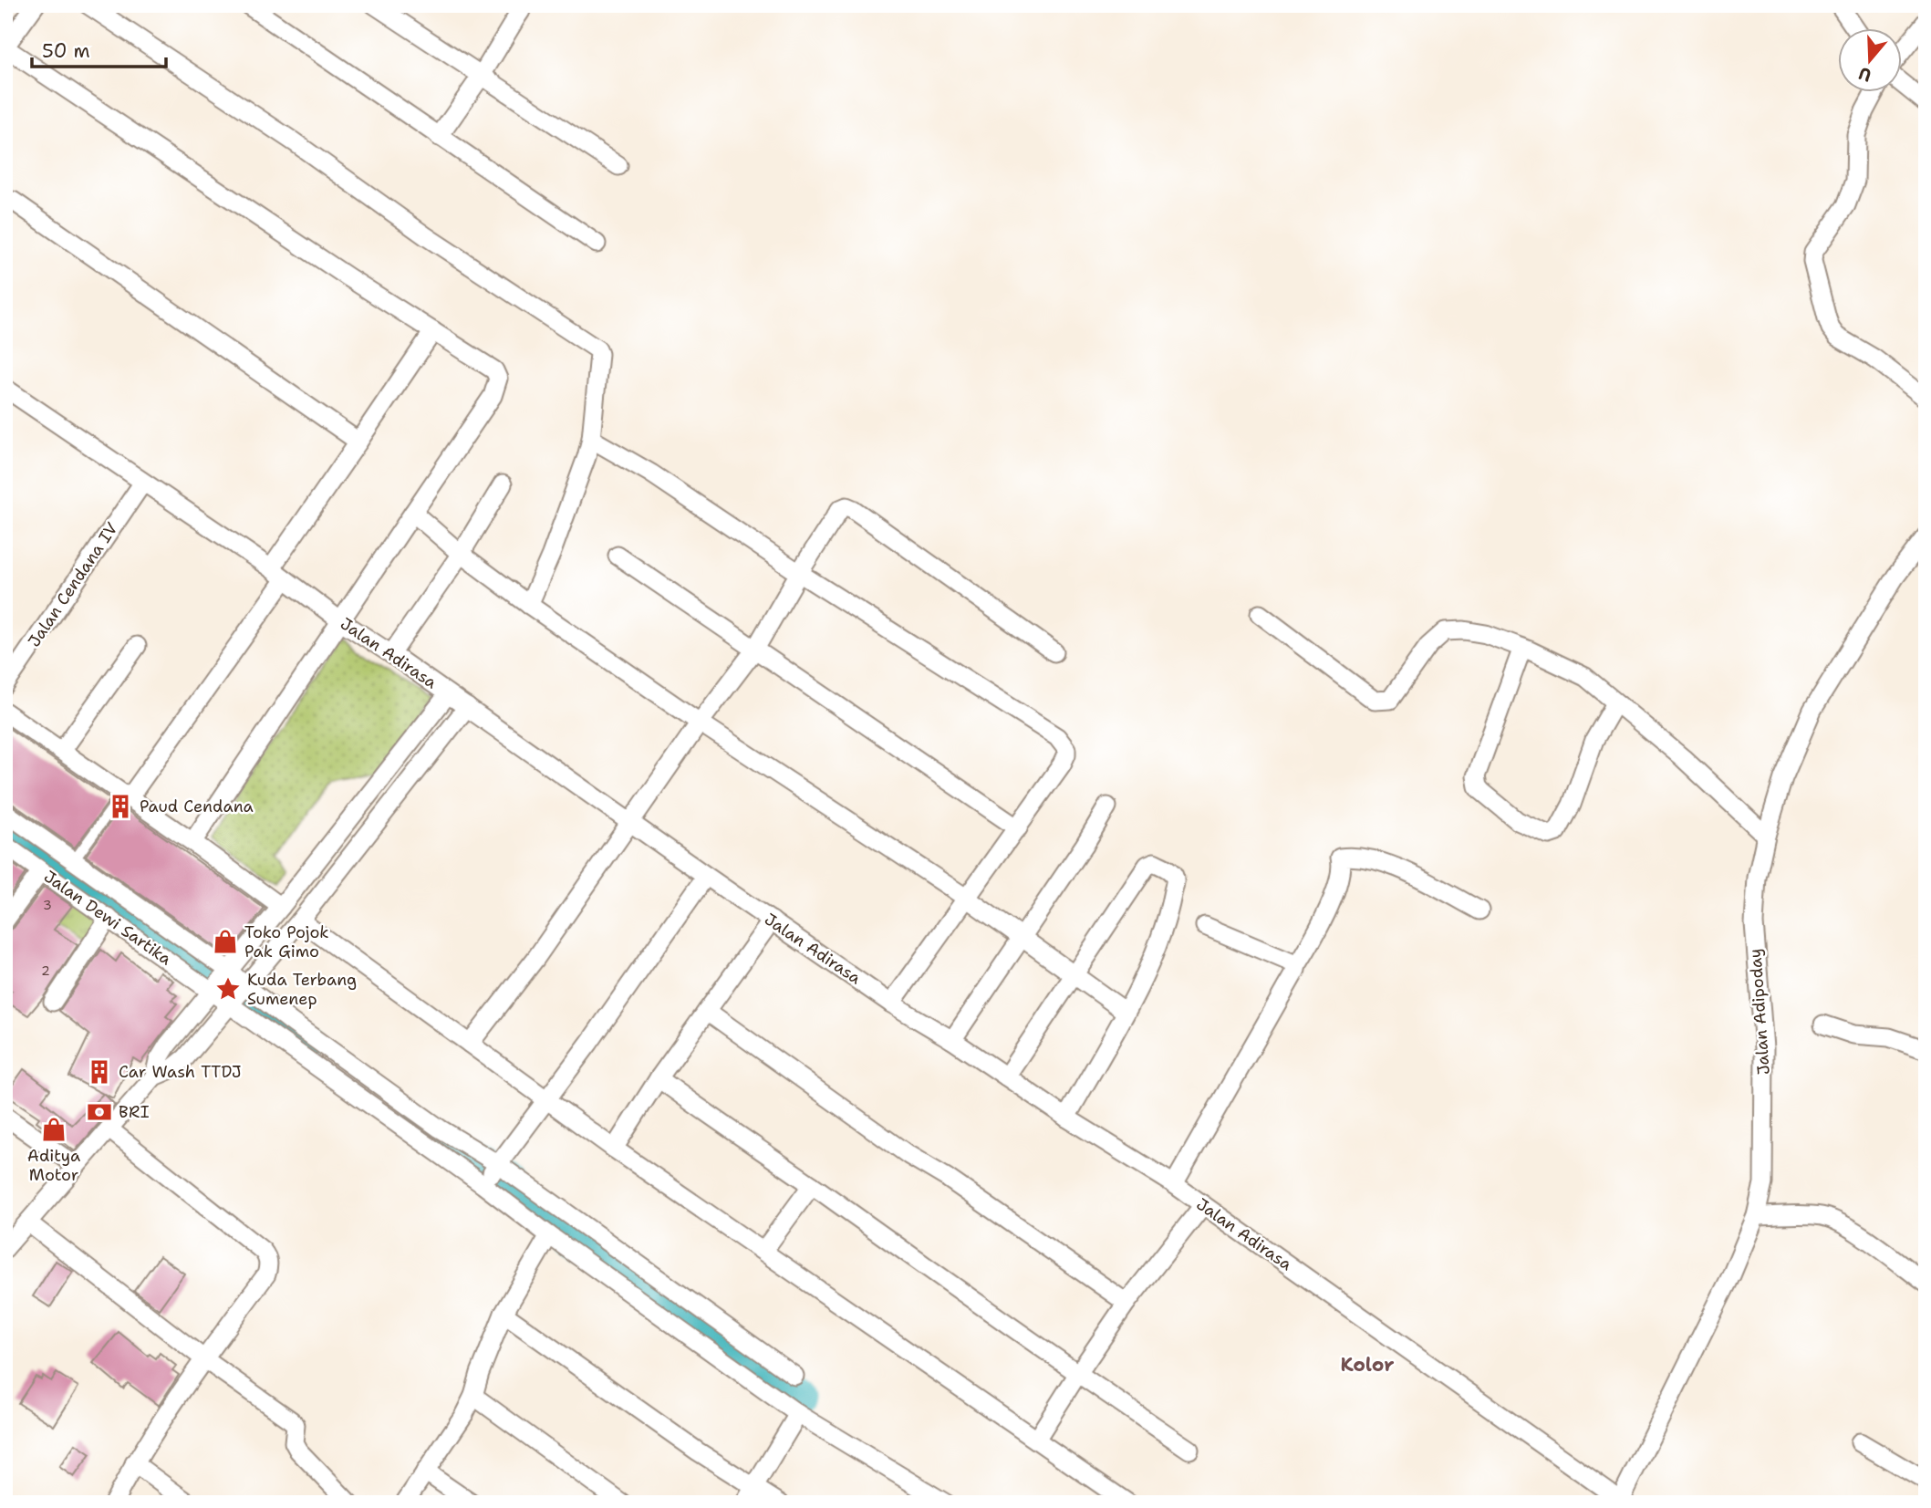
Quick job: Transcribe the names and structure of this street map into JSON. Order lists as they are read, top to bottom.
{
  "streets": {
    "street": [
      "Jalan Cendana IV",
      "Jalan Adirasa",
      "Jalan Dewi Sartika",
      "Jalan Adipoday"
    ]
  },
  "crossings": [
    ["Jalan Cendana IV", "Jalan Adirasa"],
    ["Jalan Adirasa", "Jalan Adipoday"]
  ],
  "districts": ["Kolor"],
  "places": {
    "building": ["Paud Cendana", "Car Wash TTDJ"],
    "shop": ["Toko Pojok Pak Gimo", "Aditya Motor"],
    "place": ["Kuda Terbang Sumenep"],
    "bank": ["BRI"]
  },
  "house_numbers": ["3", "2"],
  "scale_bar": "50 m",
  "north": "bottom"
}
